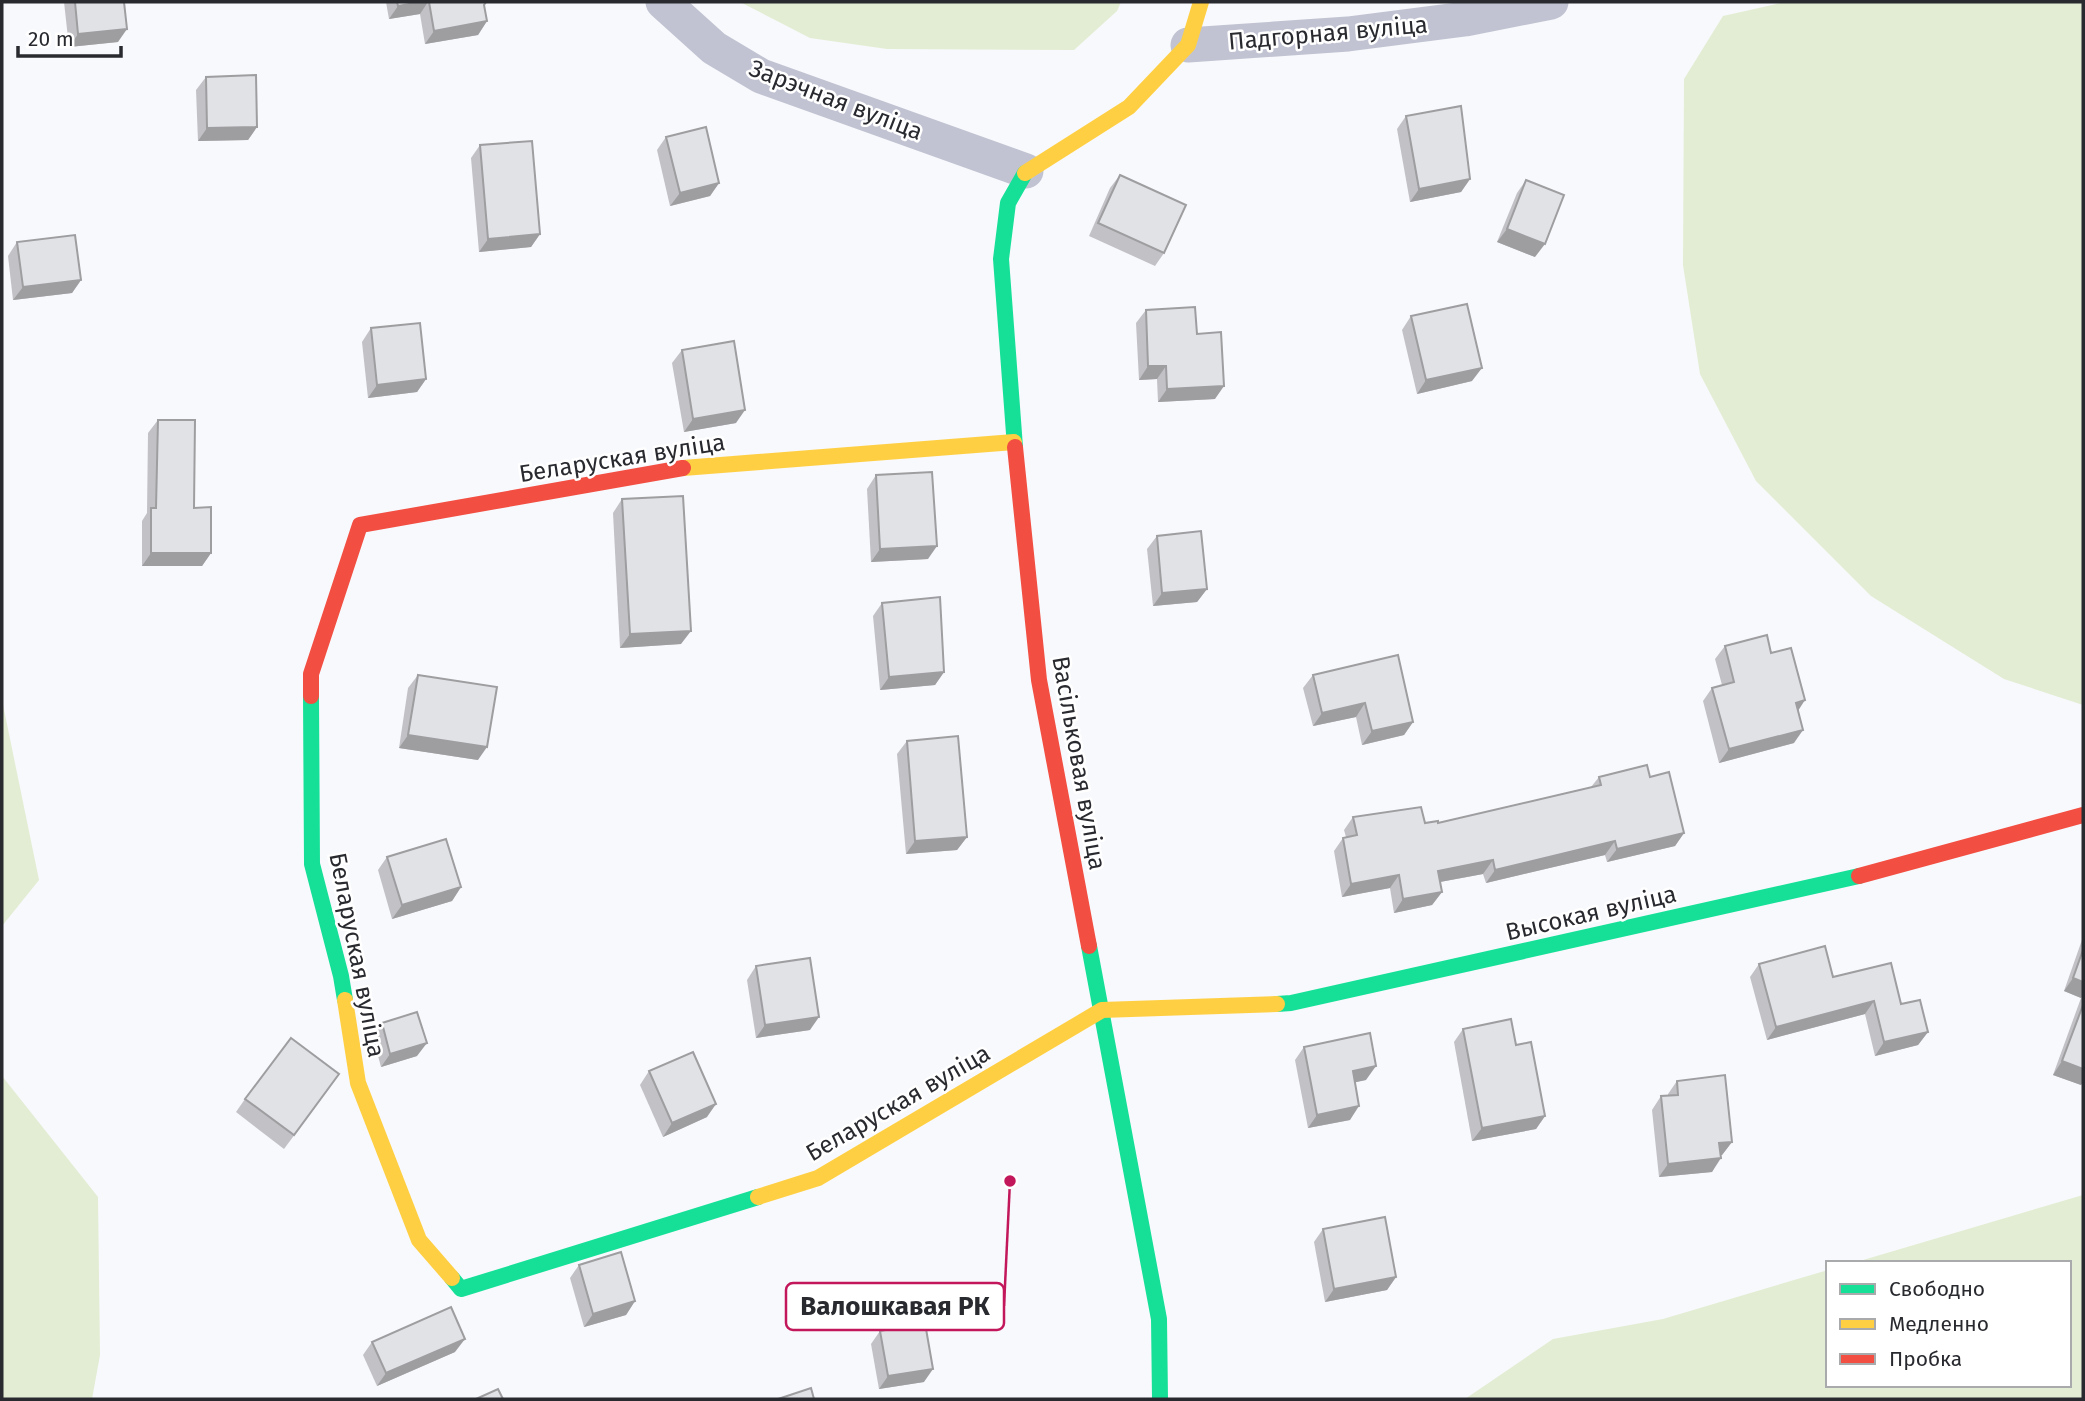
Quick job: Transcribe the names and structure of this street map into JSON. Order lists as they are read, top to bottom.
{
  "streets": {
    "street": [
      "Падгорная вуліца",
      "Зарэчная вуліца",
      "Беларуская вуліца",
      "Васільковая вуліца",
      "Высокая вуліца"
    ]
  },
  "crossings": [
    ["Падгорная вуліца", "Васільковая вуліца"],
    ["Зарэчная вуліца", "Васільковая вуліца"],
    ["Беларуская вуліца", "Васільковая вуліца"],
    ["Беларуская вуліца", "Высокая вуліца"],
    ["Васільковая вуліца", "Высокая вуліца"]
  ],
  "places": ["Валошкавая РК"],
  "legend": ["Свободно", "Медленно", "Пробка"],
  "scale_bar": "20 m"
}
